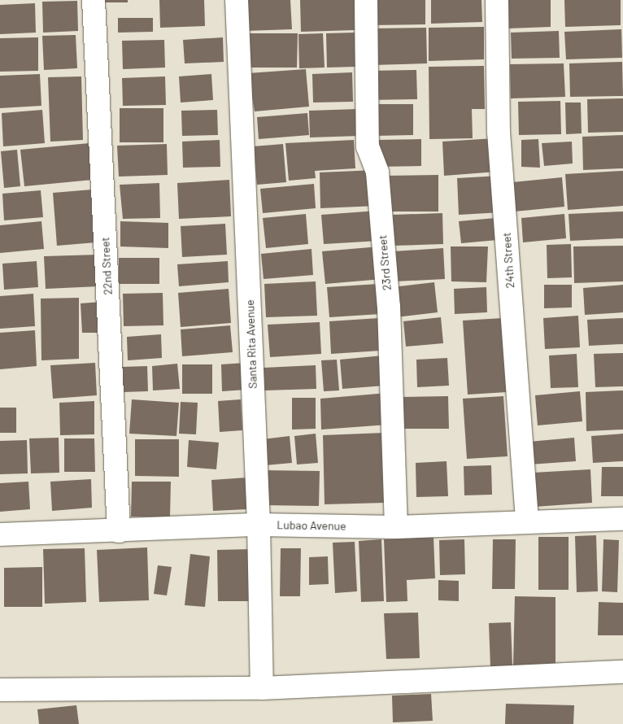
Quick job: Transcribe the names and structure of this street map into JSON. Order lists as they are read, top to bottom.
{
  "streets": {
    "street": [
      "24th Street",
      "23rd Street",
      "22nd Street",
      "Santa Rita Avenue",
      "Lubao Avenue"
    ]
  },
  "crossings": [
    ["24th Street", "Lubao Avenue"],
    ["23rd Street", "Lubao Avenue"],
    ["22nd Street", "Lubao Avenue"],
    ["Santa Rita Avenue", "Lubao Avenue"]
  ]
}
